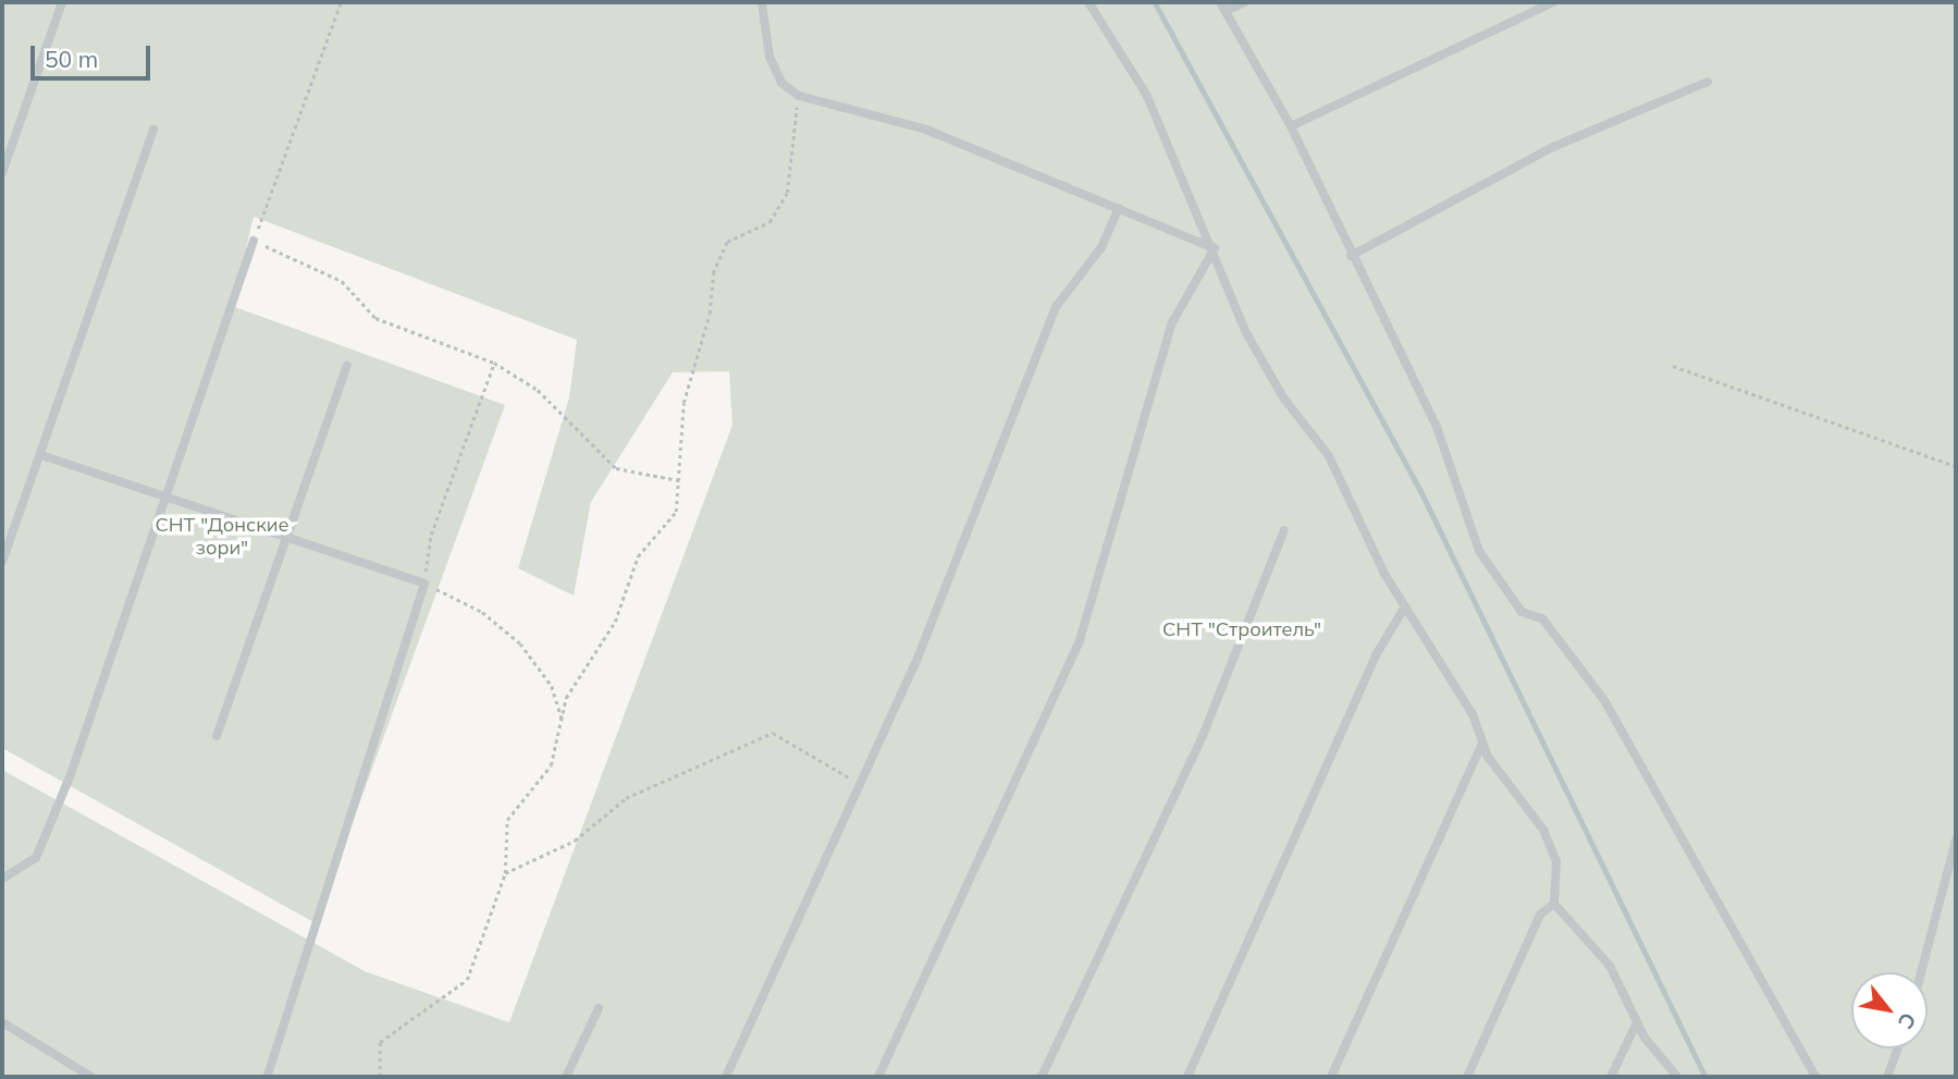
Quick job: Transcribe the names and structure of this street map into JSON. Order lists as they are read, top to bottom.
{
  "parks": ["СНТ \"Донские зори\"", "СНТ \"Строитель\""],
  "scale_bar": "50 m",
  "north": "bottom right"
}
